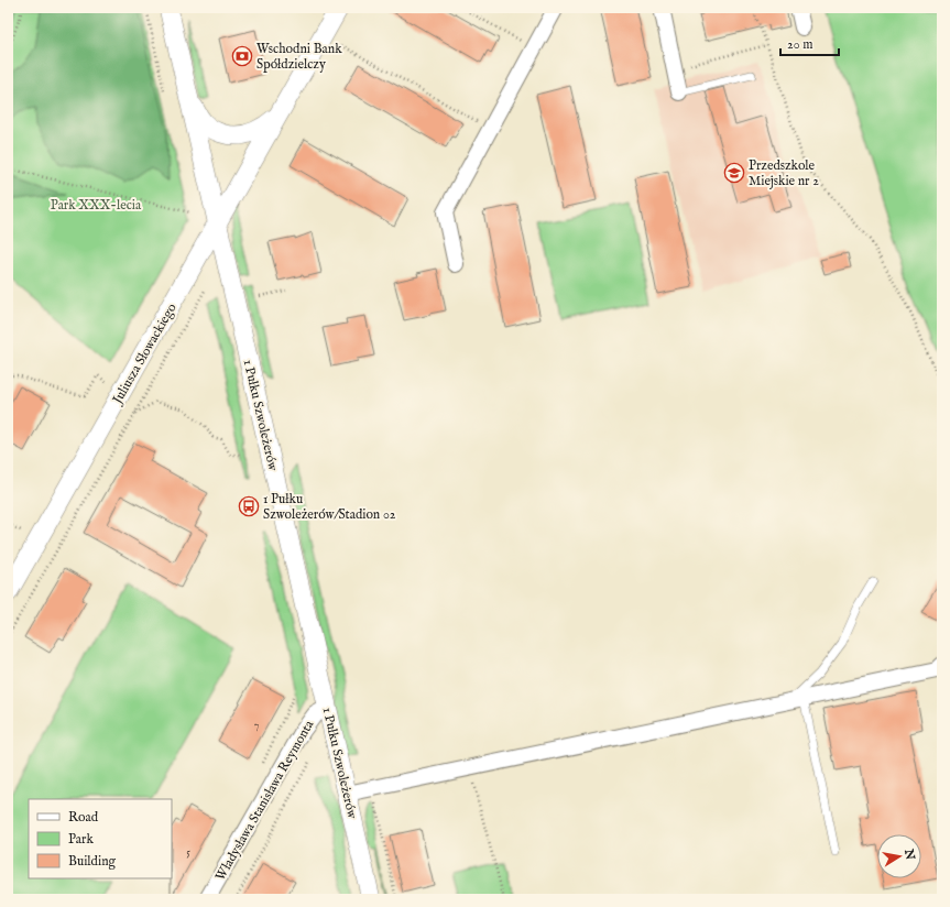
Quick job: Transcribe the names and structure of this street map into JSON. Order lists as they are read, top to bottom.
{
  "streets": {
    "street": ["Juliusza Słowackiego", "1 Pułku Szwoleżerów", "Władysława Stanisława Reymonta"]
  },
  "crossings": [
    ["Juliusza Słowackiego", "1 Pułku Szwoleżerów"],
    ["1 Pułku Szwoleżerów", "Władysława Stanisława Reymonta"]
  ],
  "parks": ["Park XXX-lecia"],
  "places": {
    "bank": ["Wschodni Bank Spółdzielczy"],
    "school or university": ["Przedszkole Miejskie nr 2"],
    "bus stop": ["1 Pułku Szwoleżerów/Stadion 02"]
  },
  "house_numbers": ["7", "5"],
  "legend": ["Road", "Park", "Building"],
  "scale_bar": "20 m",
  "north": "right"
}
